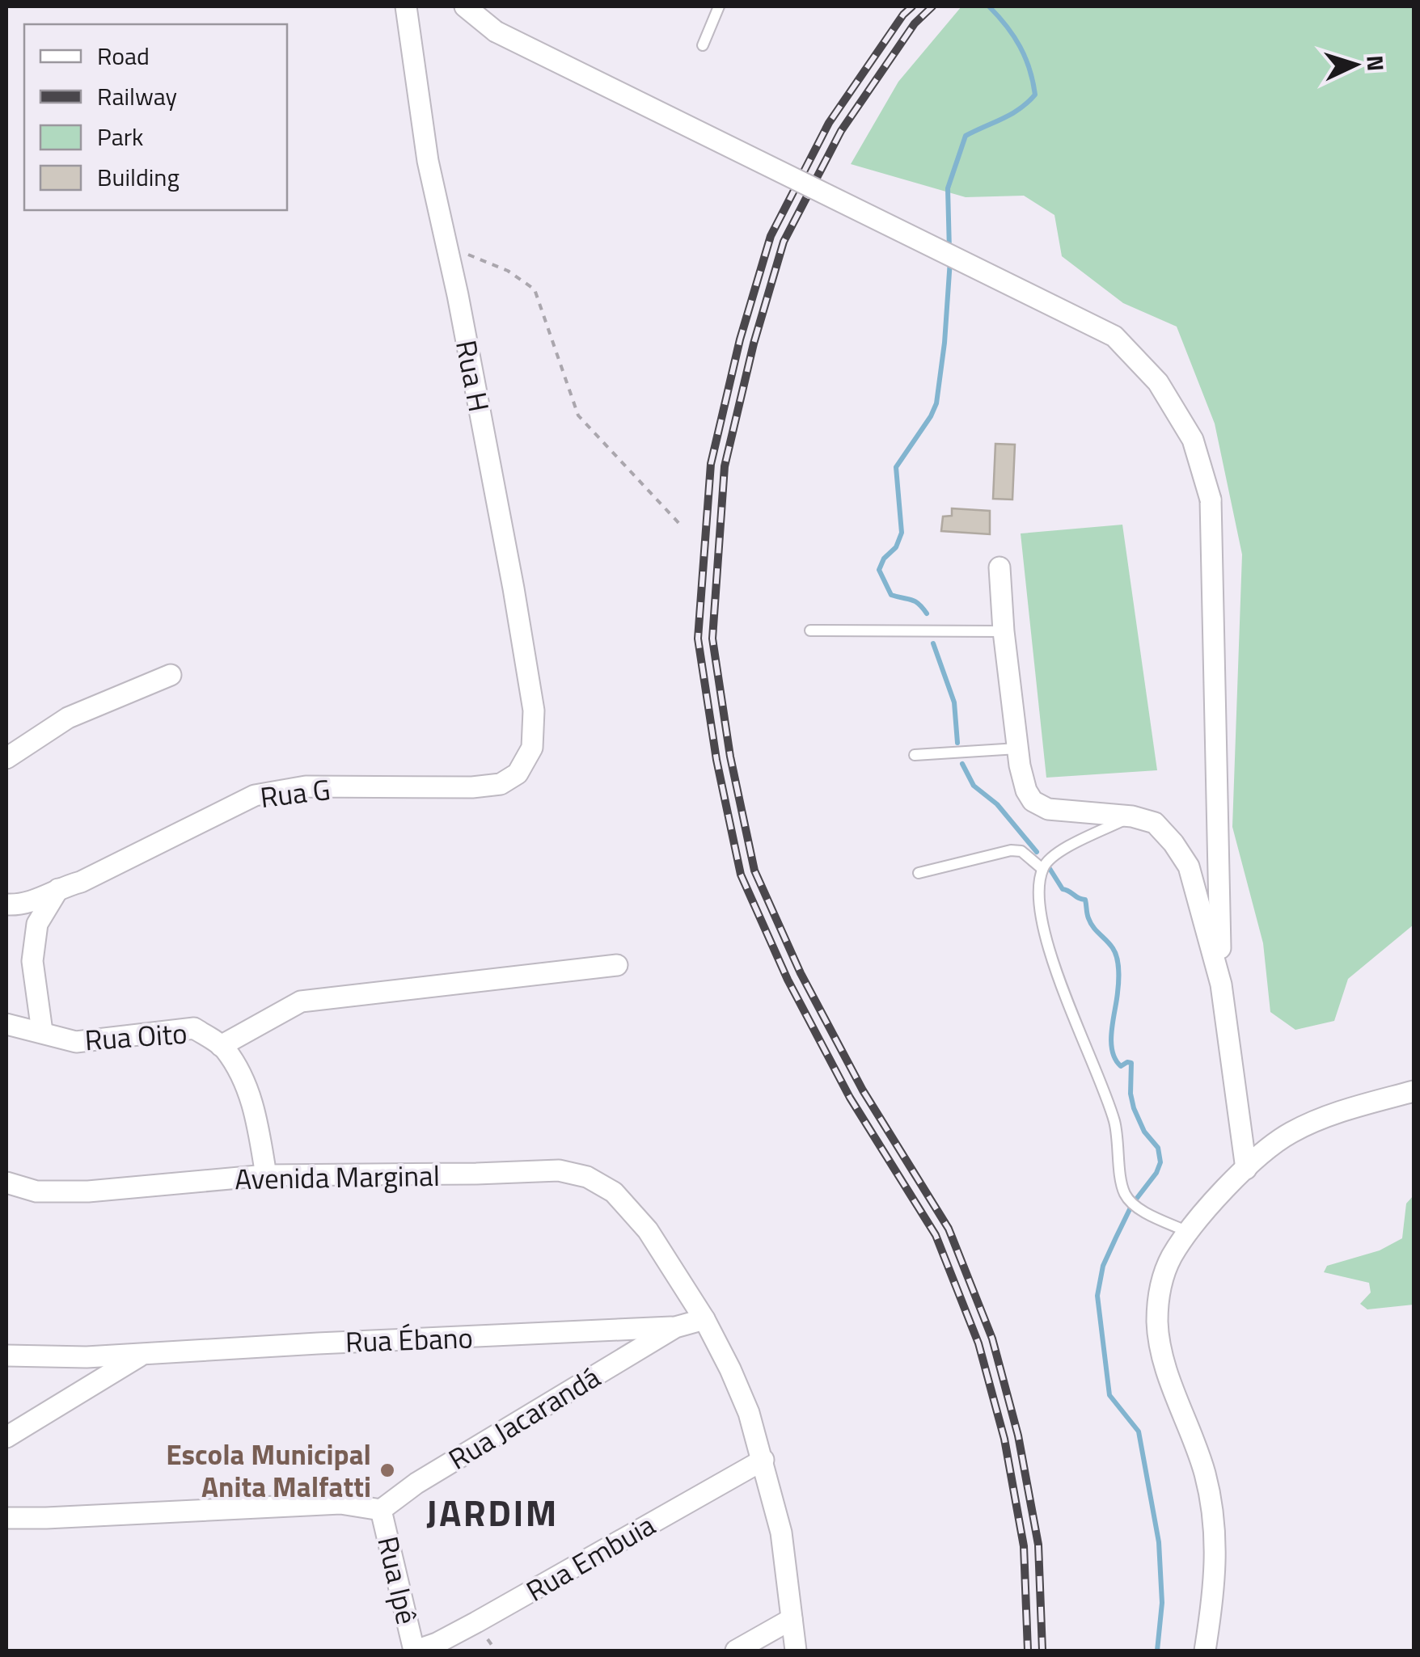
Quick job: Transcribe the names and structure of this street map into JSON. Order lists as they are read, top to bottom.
{
  "streets": {
    "street": [
      "Rua H",
      "Rua G",
      "Rua Oito",
      "Avenida Marginal",
      "Rua Ébano",
      "Rua Jacarandá",
      "Rua Embuia",
      "Rua Ipê"
    ]
  },
  "crossings": [
    ["Rua H", "Rua G"],
    ["Rua Oito", "Avenida Marginal"],
    ["Avenida Marginal", "Rua Jacarandá"],
    ["Avenida Marginal", "Rua Embuia"],
    ["Rua Ébano", "Rua Jacarandá"],
    ["Rua Jacarandá", "Rua Ipê"],
    ["Rua Embuia", "Rua Ipê"]
  ],
  "districts": ["JARDIM"],
  "places": ["Escola Municipal Anita Malfatti"],
  "legend": [
    "Road",
    "Railway",
    "Park",
    "Building"
  ],
  "north": "right"
}
